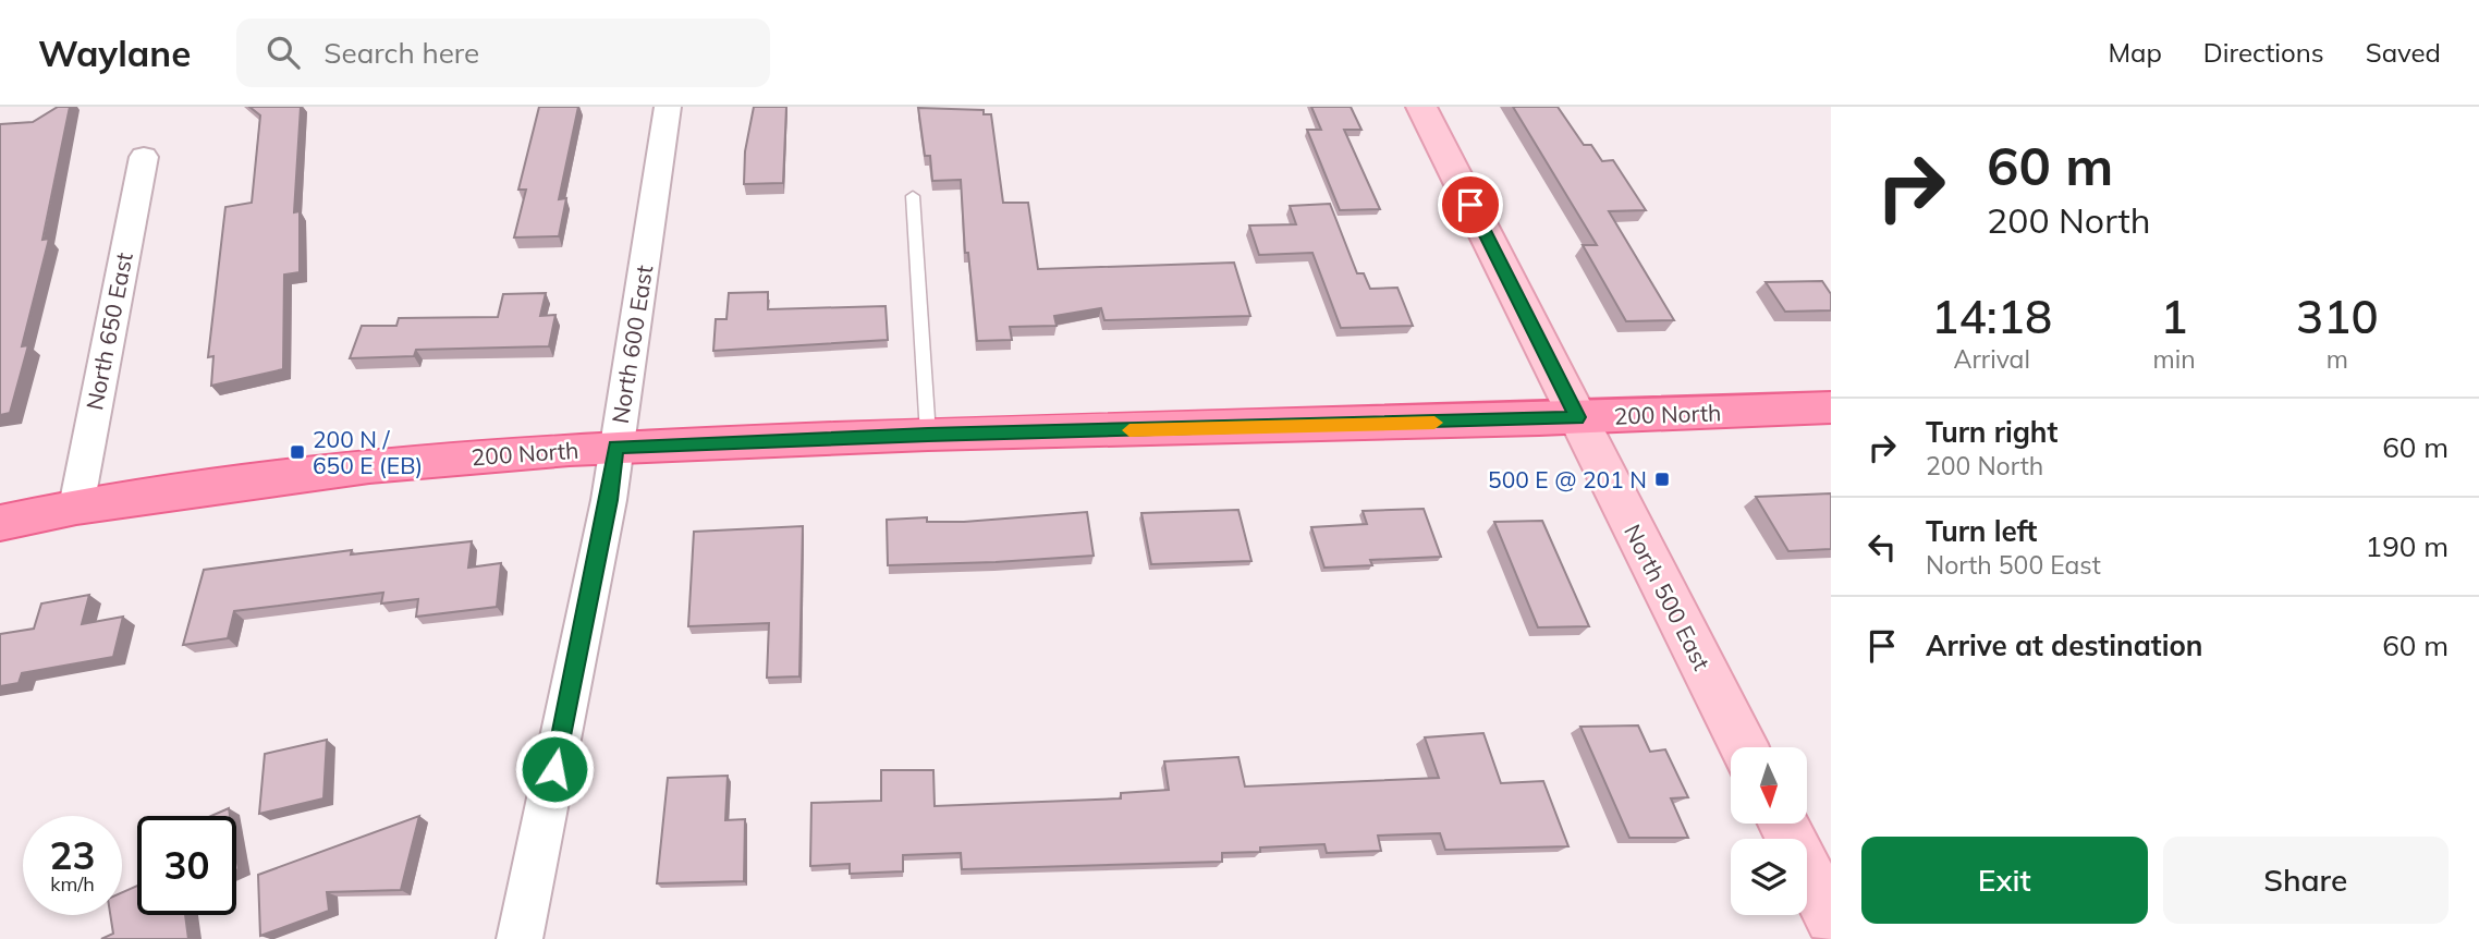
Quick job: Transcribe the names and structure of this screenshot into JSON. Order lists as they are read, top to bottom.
{
  "streets": {
    "main road": ["200 North"],
    "street": ["North 650 East", "North 600 East", "North 500 East"]
  },
  "crossings": [
    ["North 650 East", "200 North"],
    ["North 600 East", "200 North"],
    ["200 North", "North 500 East"]
  ],
  "places": {
    "transit": ["200 N / 650 E (EB)", "500 E @ 201 N"]
  },
  "north": "bottom",
  "page": {
    "header": "Waylane",
    "search": "Search here",
    "nav": ["Map", "Directions", "Saved"],
    "turn": ["60 m", "200 North"],
    "eta": [
      "14:18",
      "Arrival",
      "1",
      "min",
      "310",
      "m"
    ],
    "list": [
      {
        "name": "Turn right",
        "note": "200 North",
        "value": "60 m"
      },
      {
        "name": "Turn left",
        "note": "North 500 East",
        "value": "190 m"
      },
      {
        "name": "Arrive at destination",
        "value": "60 m"
      }
    ],
    "speed": "23 km/h",
    "limit": "30",
    "buttons": ["Exit", "Share"]
  }
}
